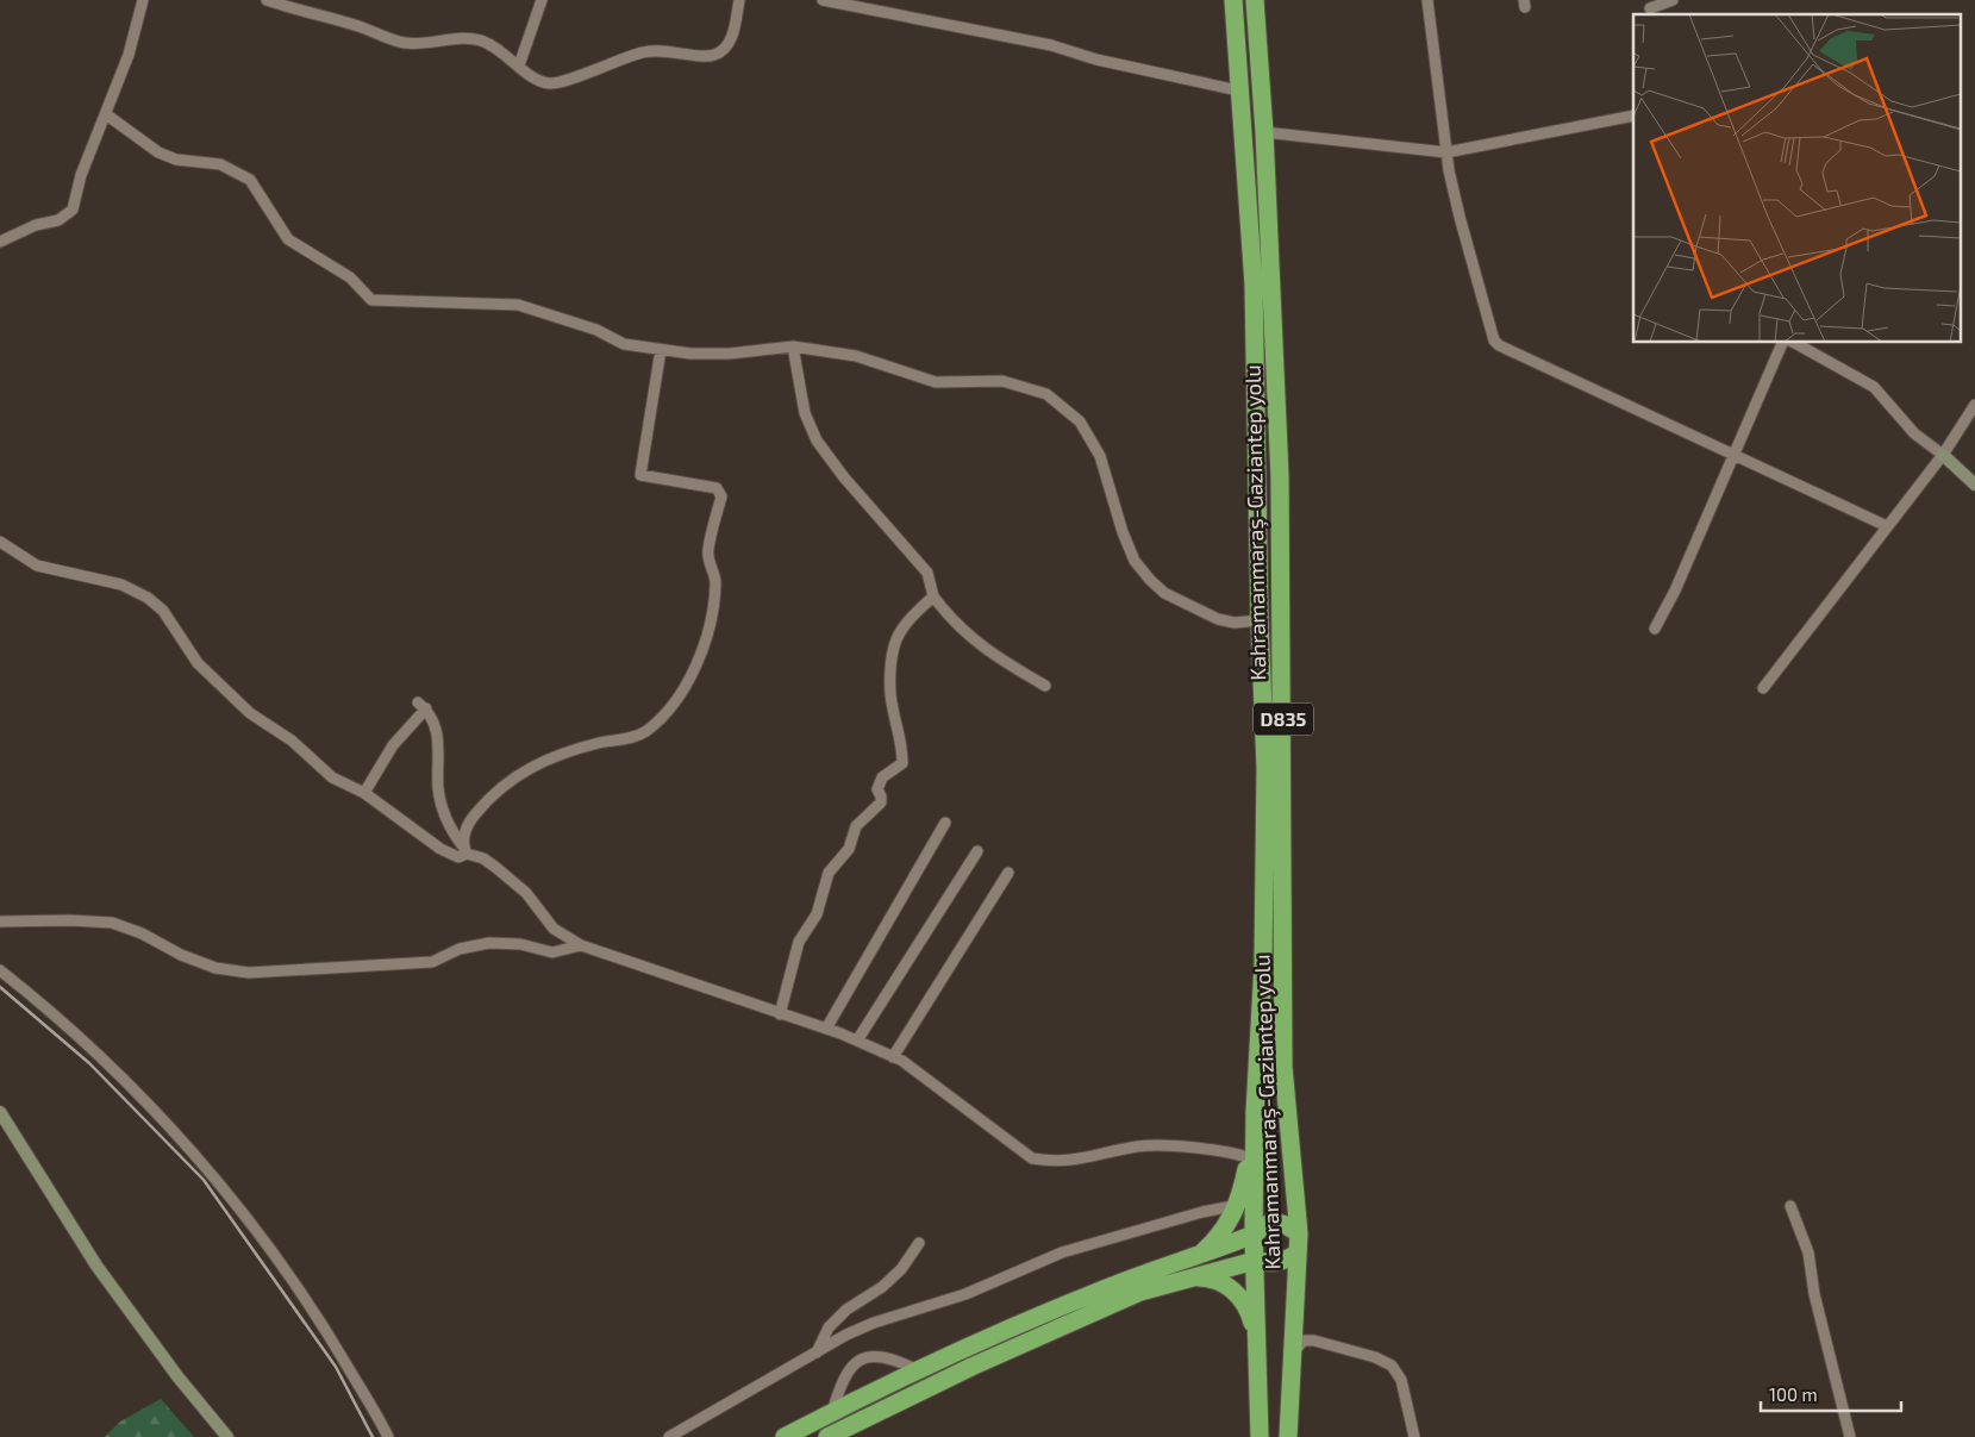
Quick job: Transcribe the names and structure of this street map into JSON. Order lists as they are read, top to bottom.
{
  "streets": {
    "highway": ["Kahramanmaraş-Gaziantep yolu", "D835"]
  },
  "scale_bar": "100 m"
}
